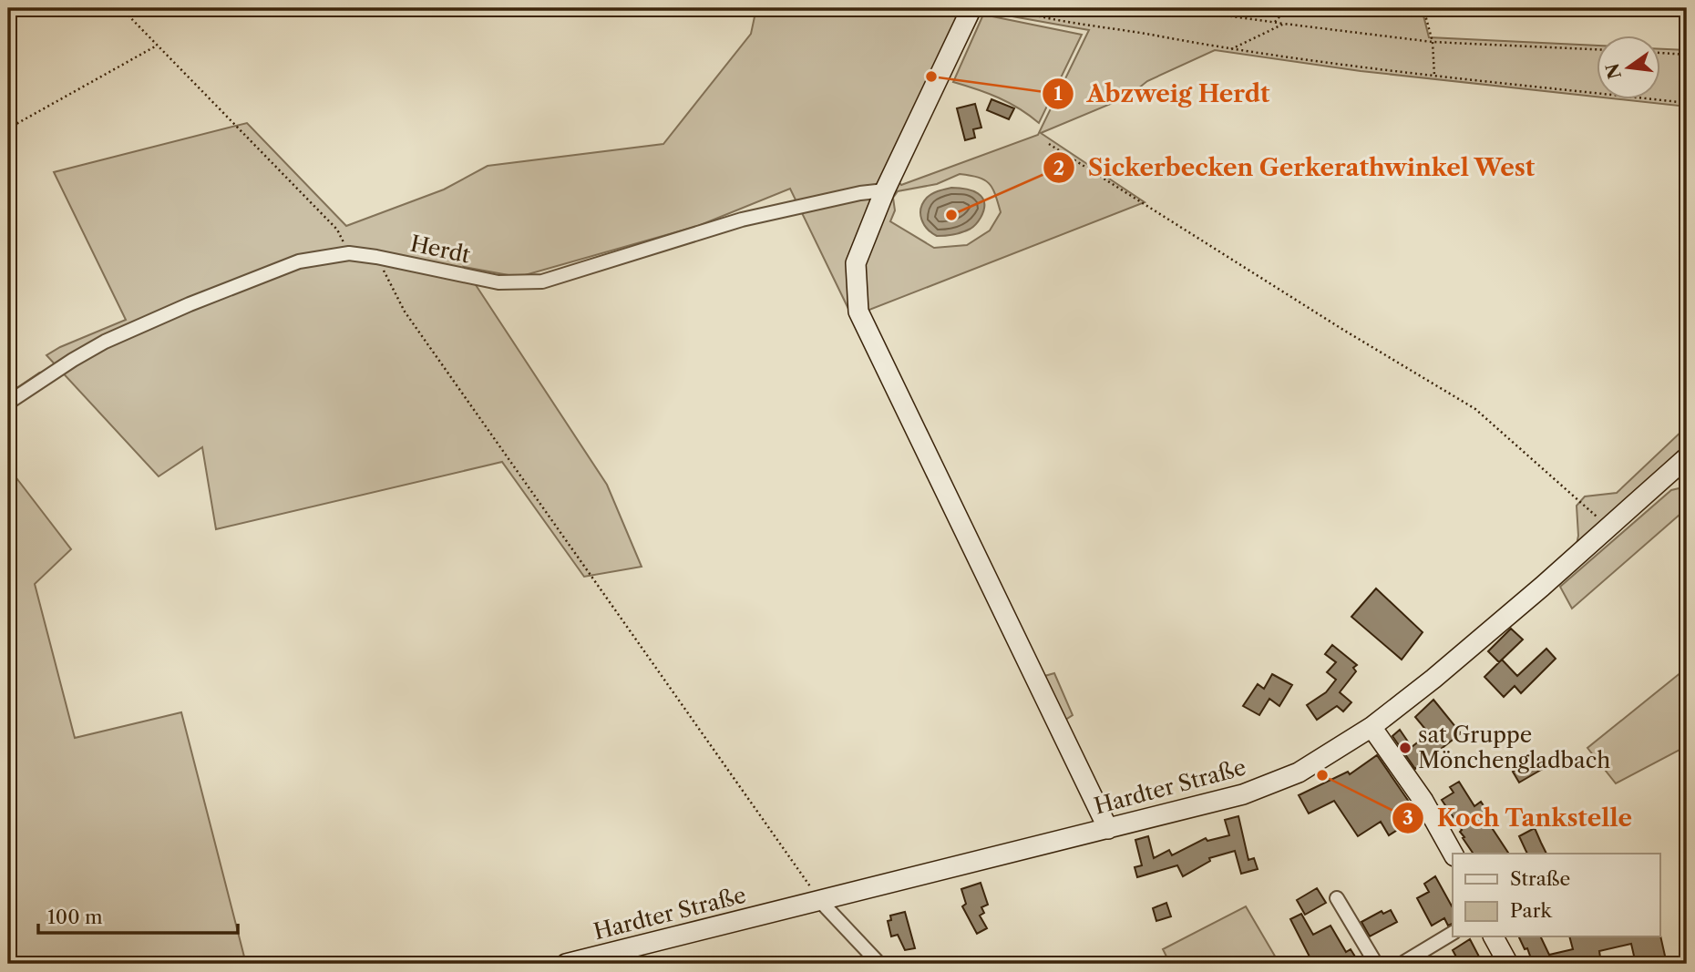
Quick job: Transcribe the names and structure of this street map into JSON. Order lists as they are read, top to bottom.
{
  "streets": {
    "main road": ["Hardter Straße"],
    "street": ["Herdt"]
  },
  "places": [
    "Abzweig Herdt",
    "Sickerbecken Gerkerathwinkel West",
    "sat Gruppe Mönchengladbach",
    "Koch Tankstelle"
  ],
  "legend": ["Straße", "Park"],
  "scale_bar": "100 m",
  "north": "left"
}
